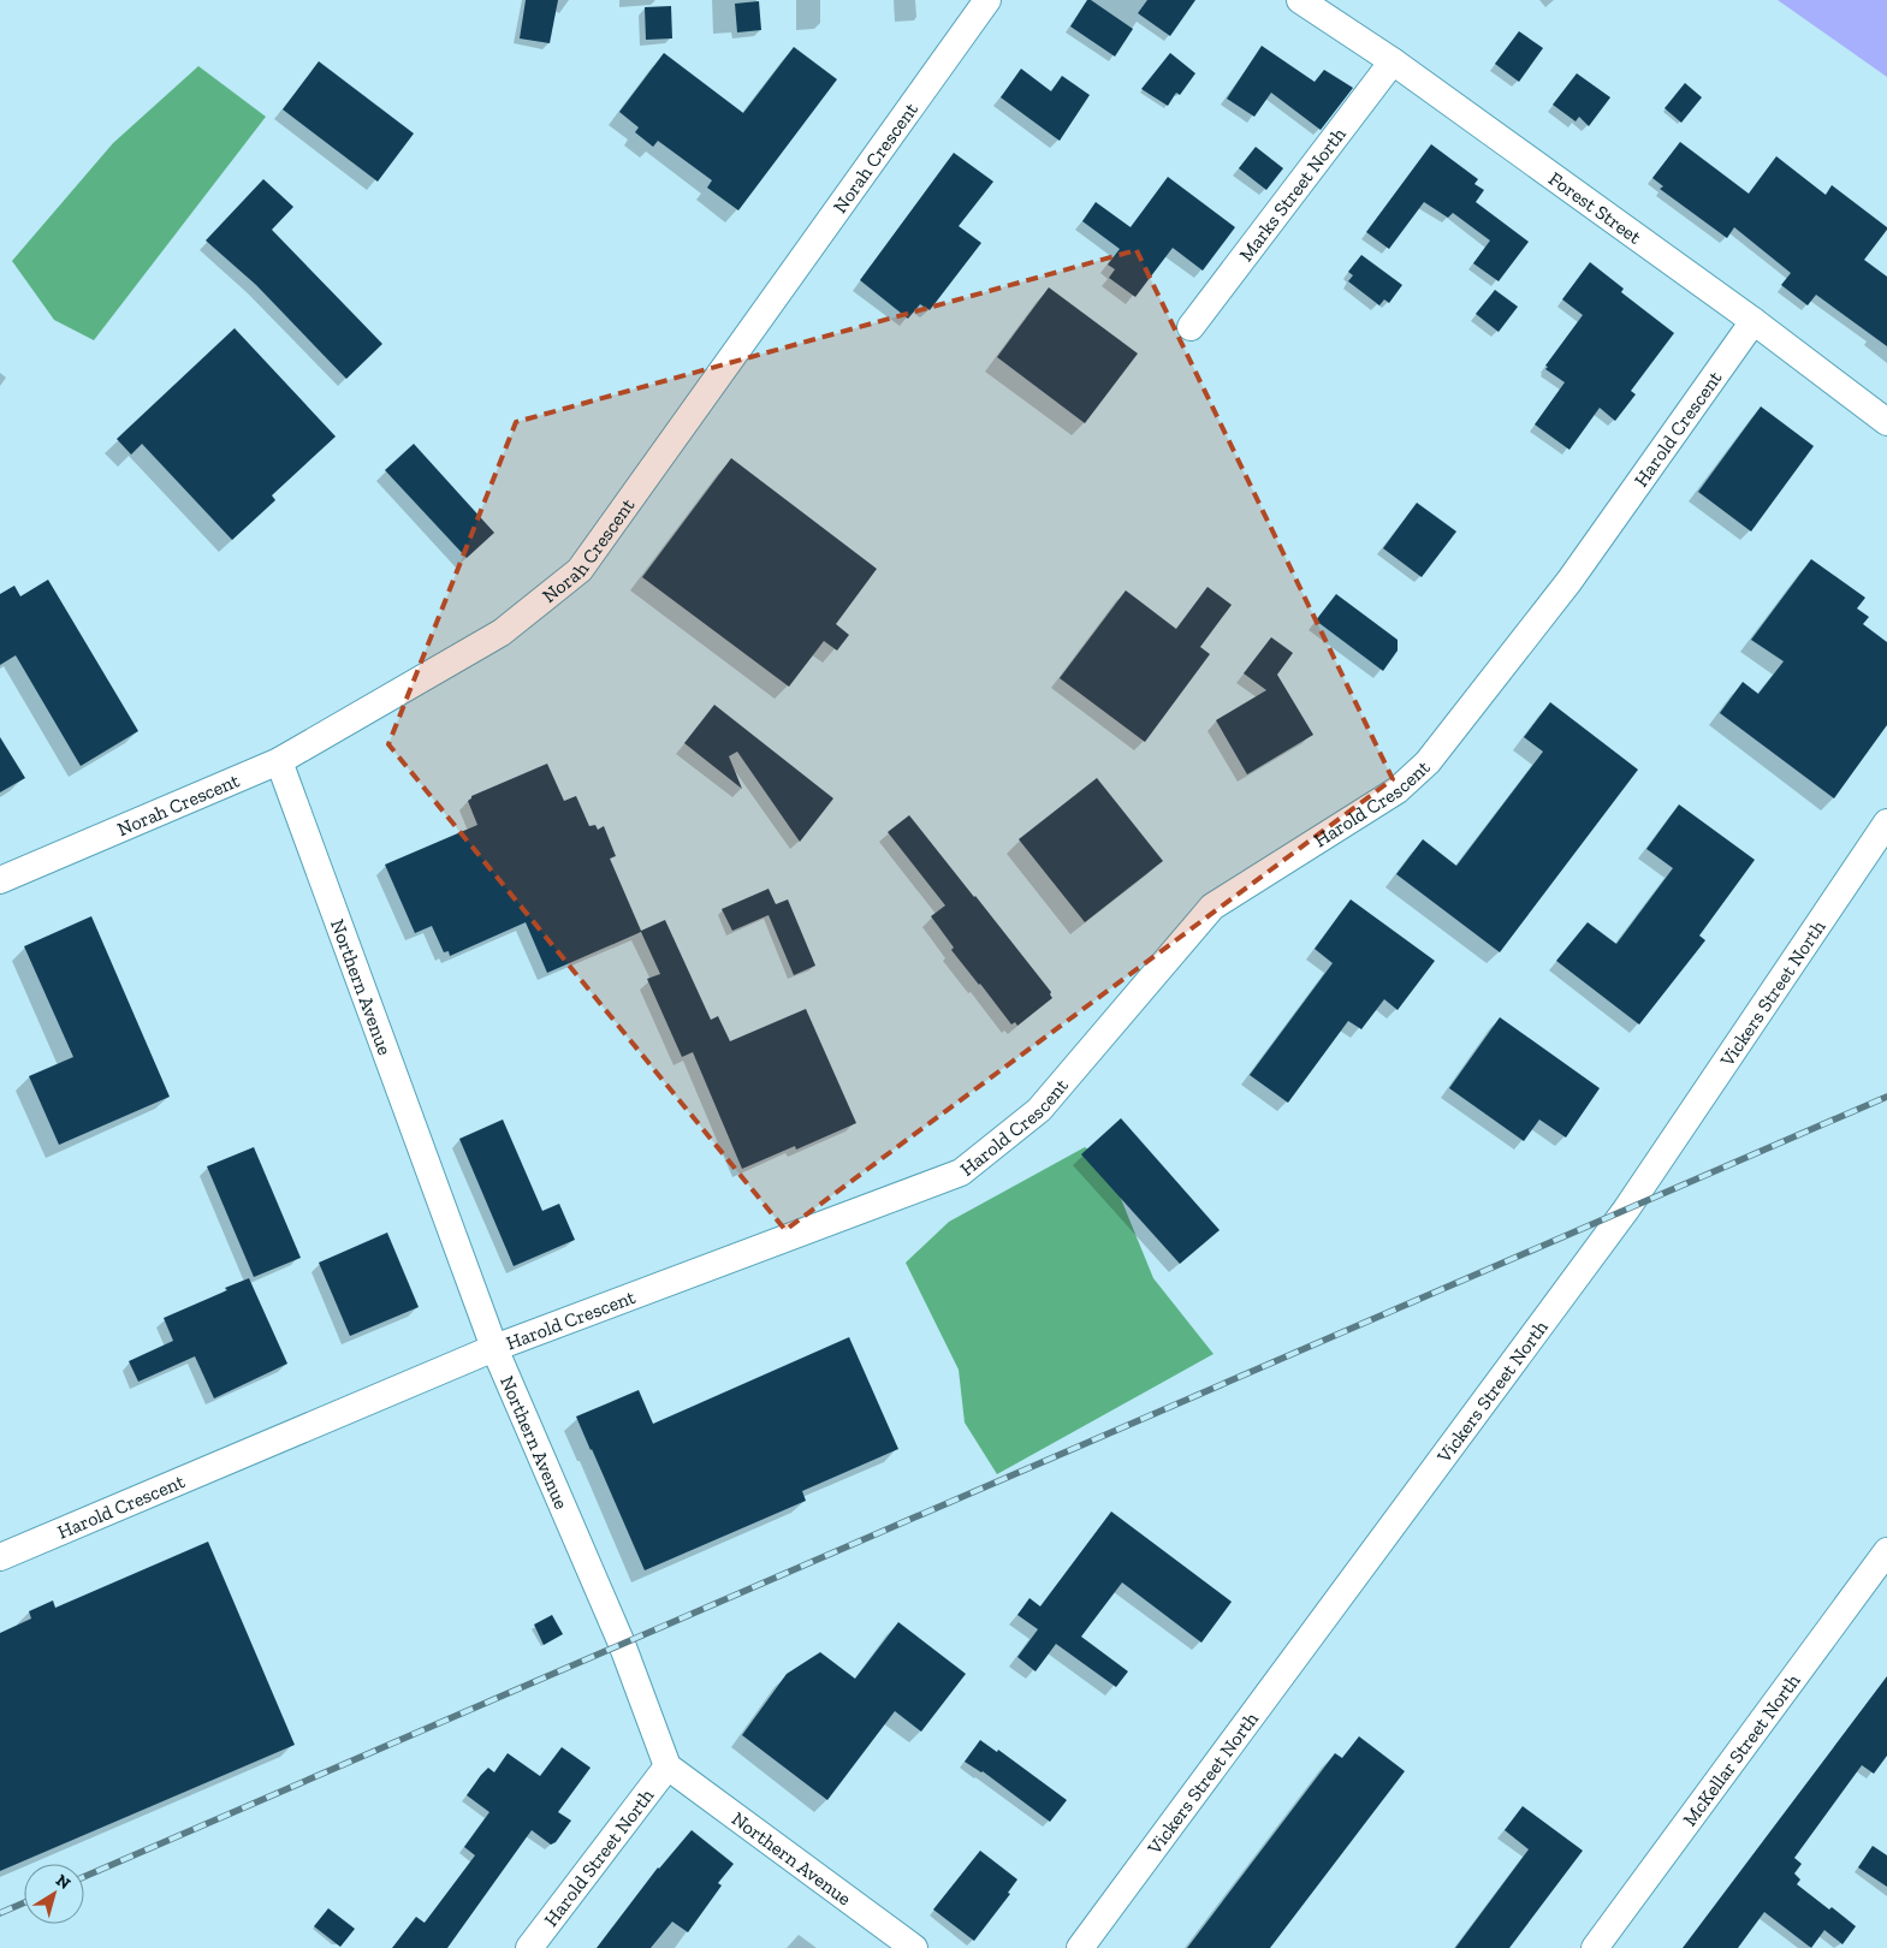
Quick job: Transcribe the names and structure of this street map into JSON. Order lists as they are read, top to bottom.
{
  "streets": {
    "street": [
      "Norah Crescent",
      "Marks Street North",
      "Forest Street",
      "Harold Crescent",
      "Northern Avenue",
      "Vickers Street North",
      "McKellar Street North",
      "Harold Street North"
    ]
  },
  "crossings": [
    ["Norah Crescent", "Northern Avenue"],
    ["Marks Street North", "Forest Street"],
    ["Forest Street", "Harold Crescent"],
    ["Harold Crescent", "Northern Avenue"],
    ["Northern Avenue", "Harold Street North"]
  ],
  "north": "top right"
}
